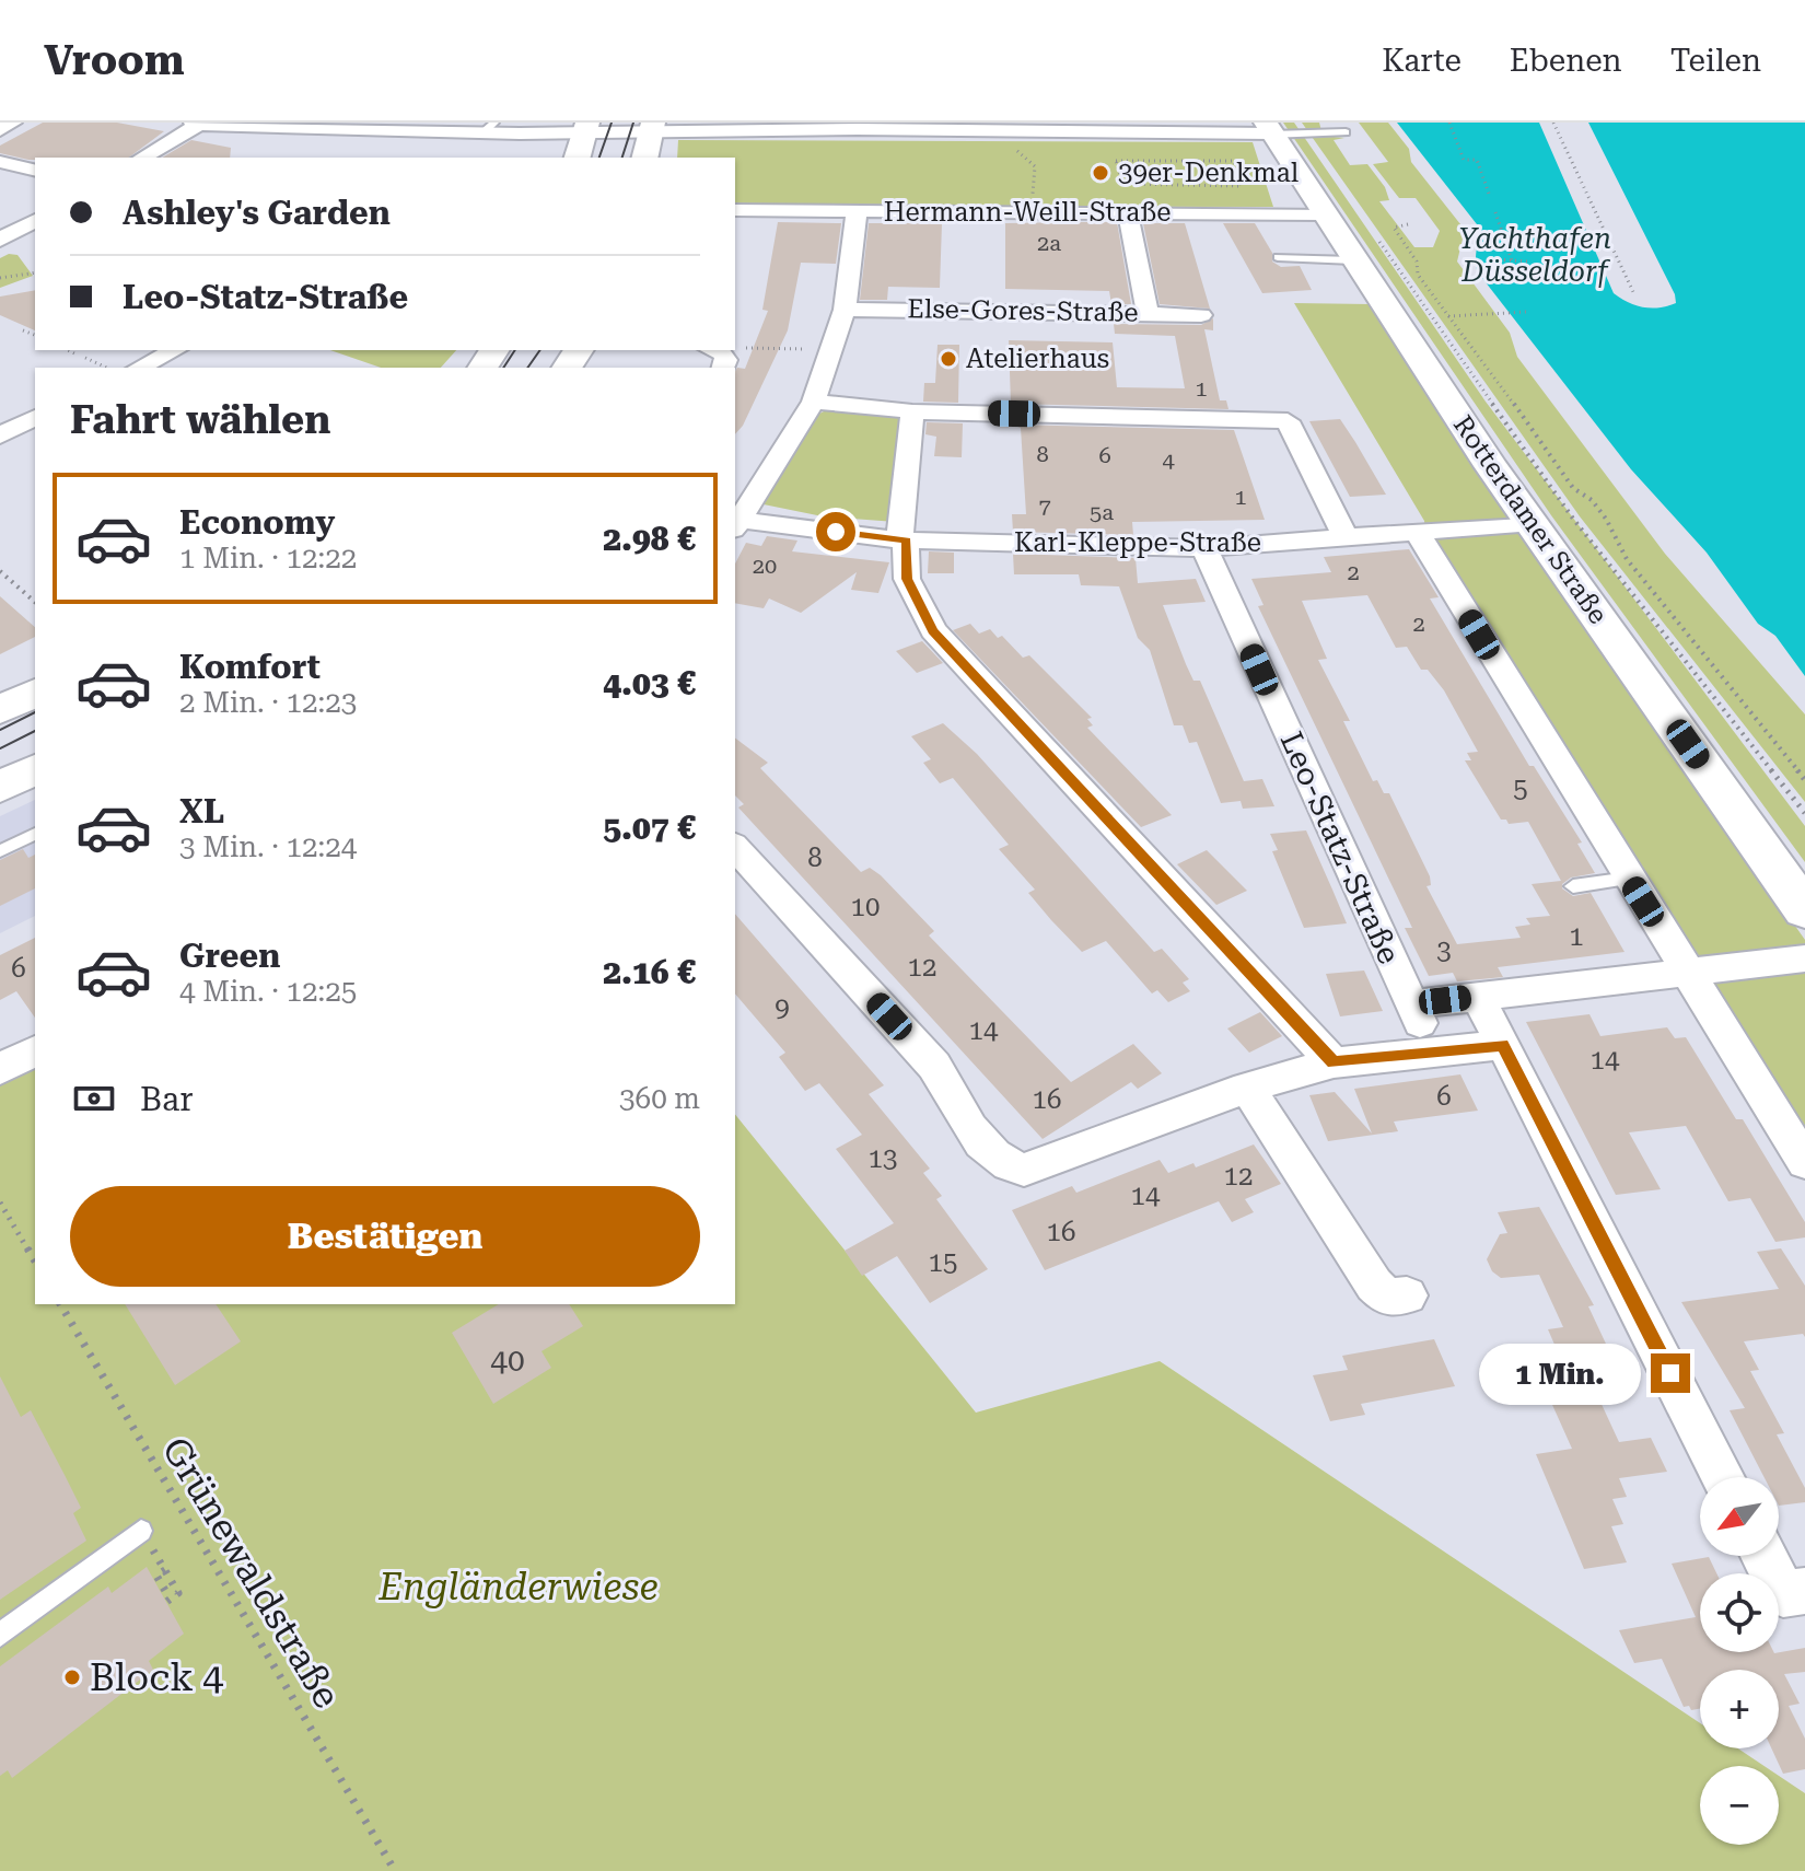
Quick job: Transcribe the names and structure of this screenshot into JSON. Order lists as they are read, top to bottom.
{
  "streets": {
    "street": [
      "Hermann-Weill-Straße",
      "Else-Gores-Straße",
      "Rotterdamer Straße",
      "Karl-Kleppe-Straße",
      "Leo-Statz-Straße"
    ],
    "path": ["Grünewaldstraße"]
  },
  "crossings": [
    ["Hermann-Weill-Straße", "Rotterdamer Straße"],
    ["Rotterdamer Straße", "Karl-Kleppe-Straße"],
    ["Karl-Kleppe-Straße", "Leo-Statz-Straße"]
  ],
  "water": ["Yachthafen Düsseldorf"],
  "parks": ["Engländerwiese"],
  "places": ["39er-Denkmal", "Atelierhaus", "Block 4"],
  "house_numbers": [
    "2a",
    "1",
    "8",
    "6",
    "4",
    "1",
    "7",
    "5a",
    "20",
    "2",
    "2",
    "5",
    "8",
    "10",
    "1",
    "3",
    "12",
    "6",
    "9",
    "14",
    "14",
    "6",
    "16",
    "13",
    "12",
    "14",
    "16",
    "15",
    "40"
  ],
  "north": "bottom left",
  "page": {
    "header": "Vroom",
    "nav": ["Karte", "Ebenen", "Teilen"],
    "banner": ["Ashley's Garden", "Leo-Statz-Straße"],
    "heading": "Fahrt wählen",
    "list": [
      {
        "name": "Economy",
        "note": "1 Min. · 12:22",
        "value": "2.98 €"
      },
      {
        "name": "Komfort",
        "note": "2 Min. · 12:23",
        "value": "4.03 €"
      },
      {
        "name": "XL",
        "note": "3 Min. · 12:24",
        "value": "5.07 €"
      },
      {
        "name": "Green",
        "note": "4 Min. · 12:25",
        "value": "2.16 €"
      }
    ],
    "pay": ["Bar", "360 m"],
    "buttons": "Bestätigen",
    "bubble": "1 Min.",
    "map_buttons": ["+", "−"]
  }
}
